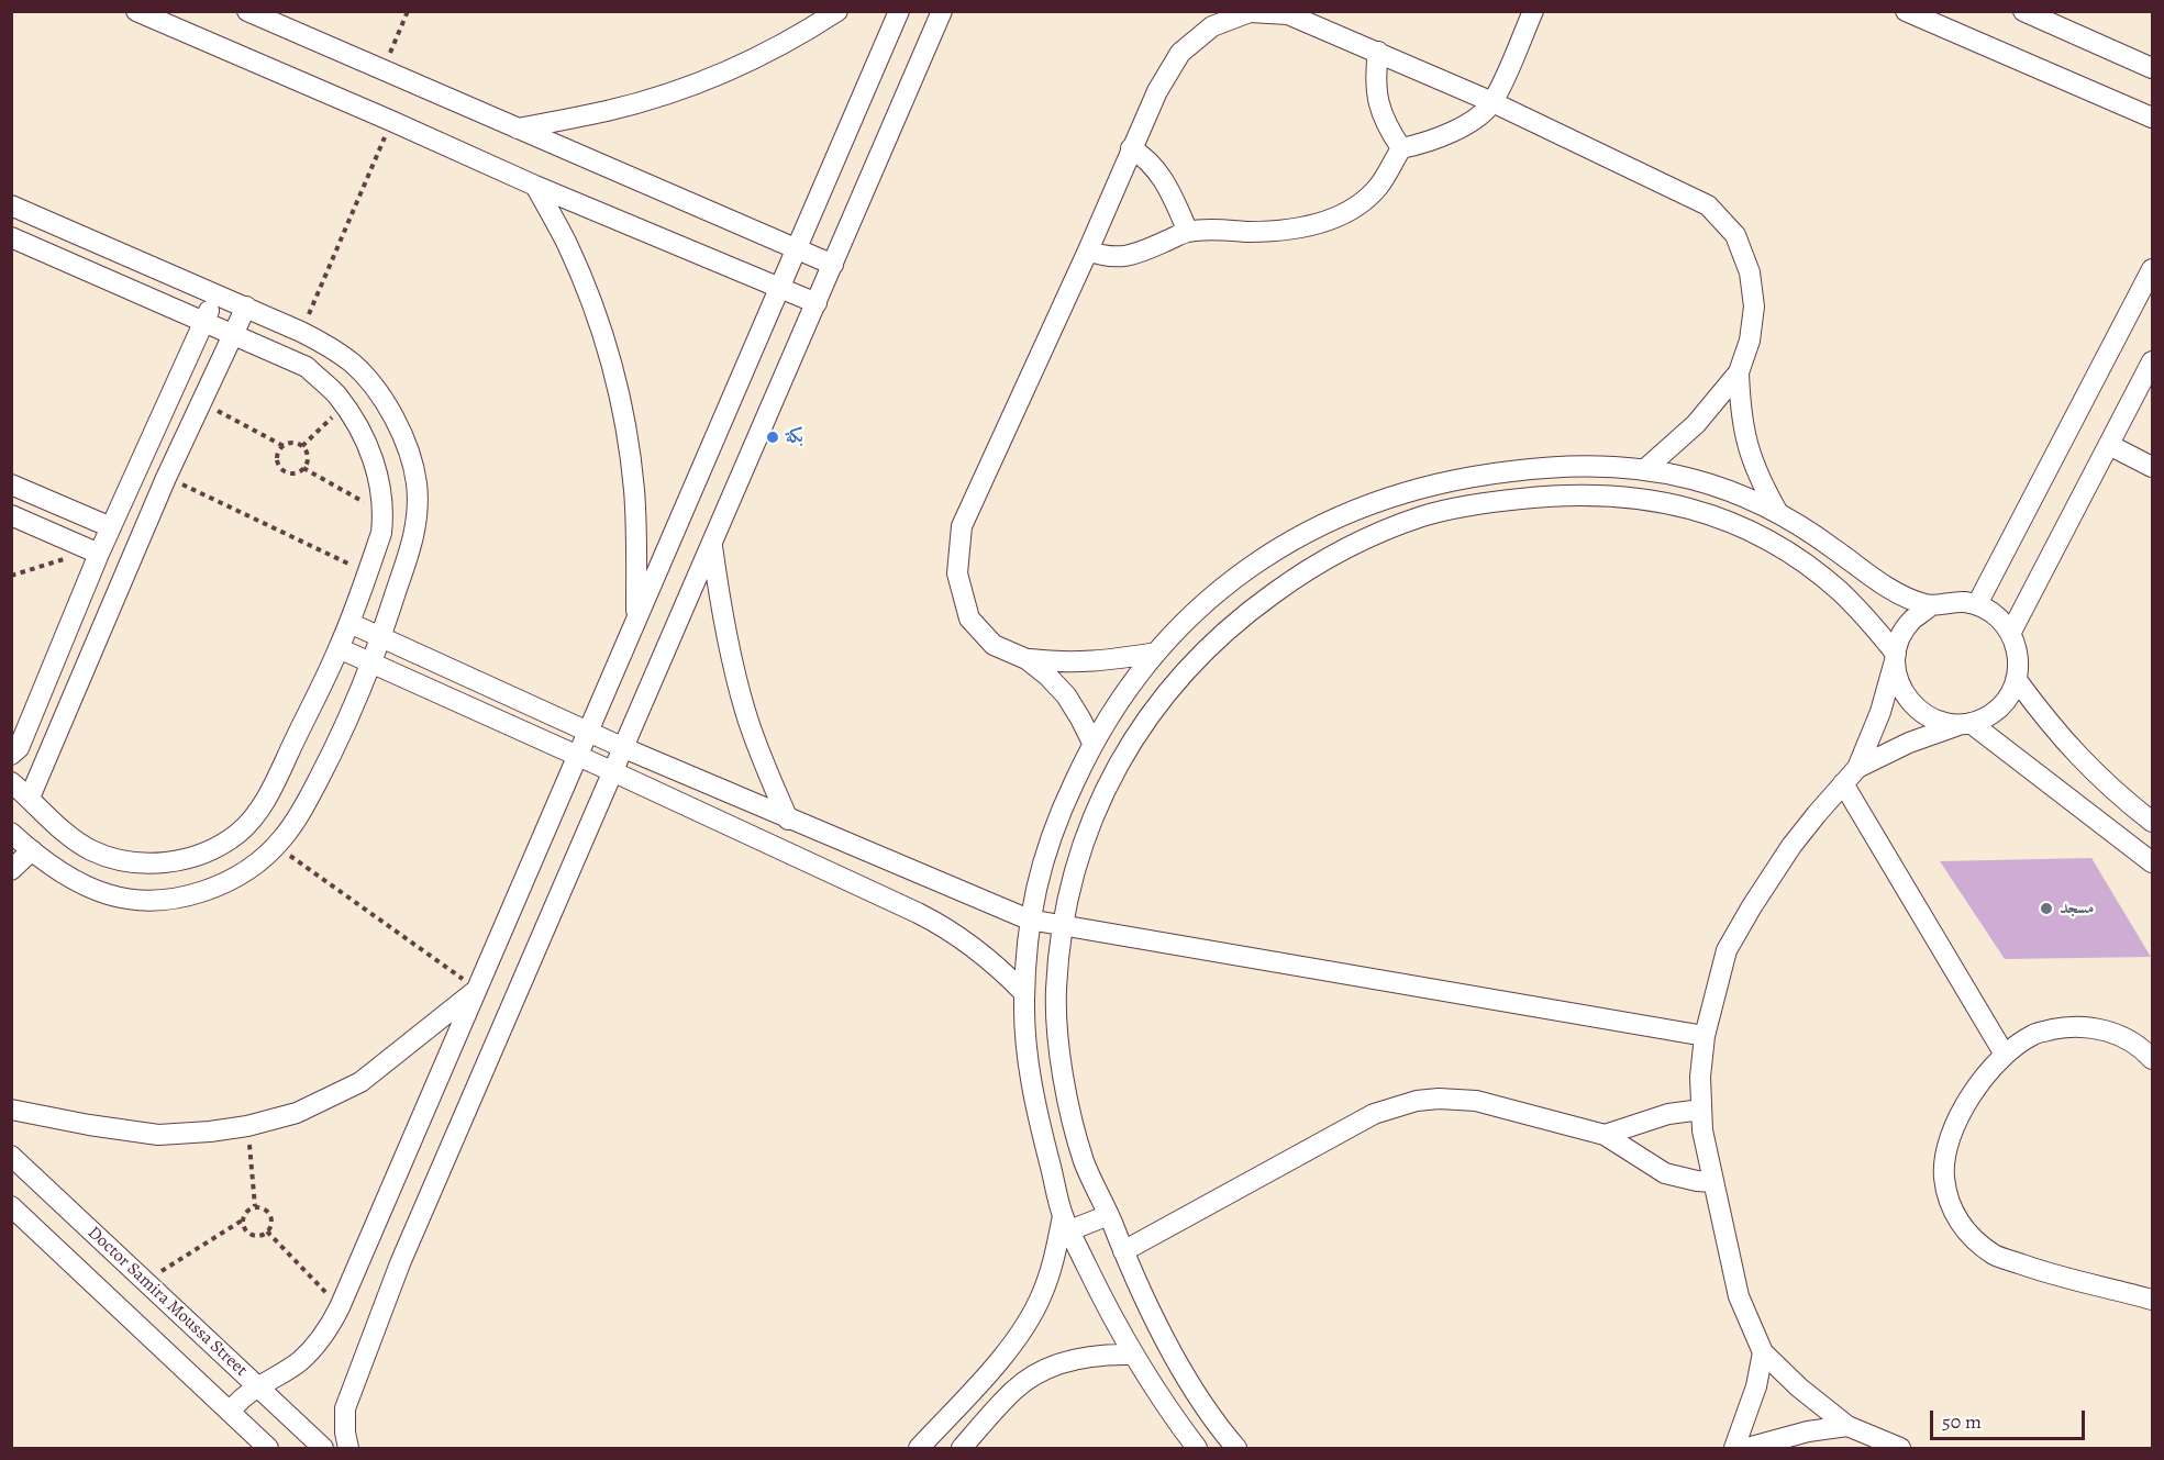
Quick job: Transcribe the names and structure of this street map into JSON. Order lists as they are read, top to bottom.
{
  "streets": {
    "street": ["Doctor Samira Moussa Street"]
  },
  "places": ["بكة", "مسجد"],
  "scale_bar": "50 m"
}
